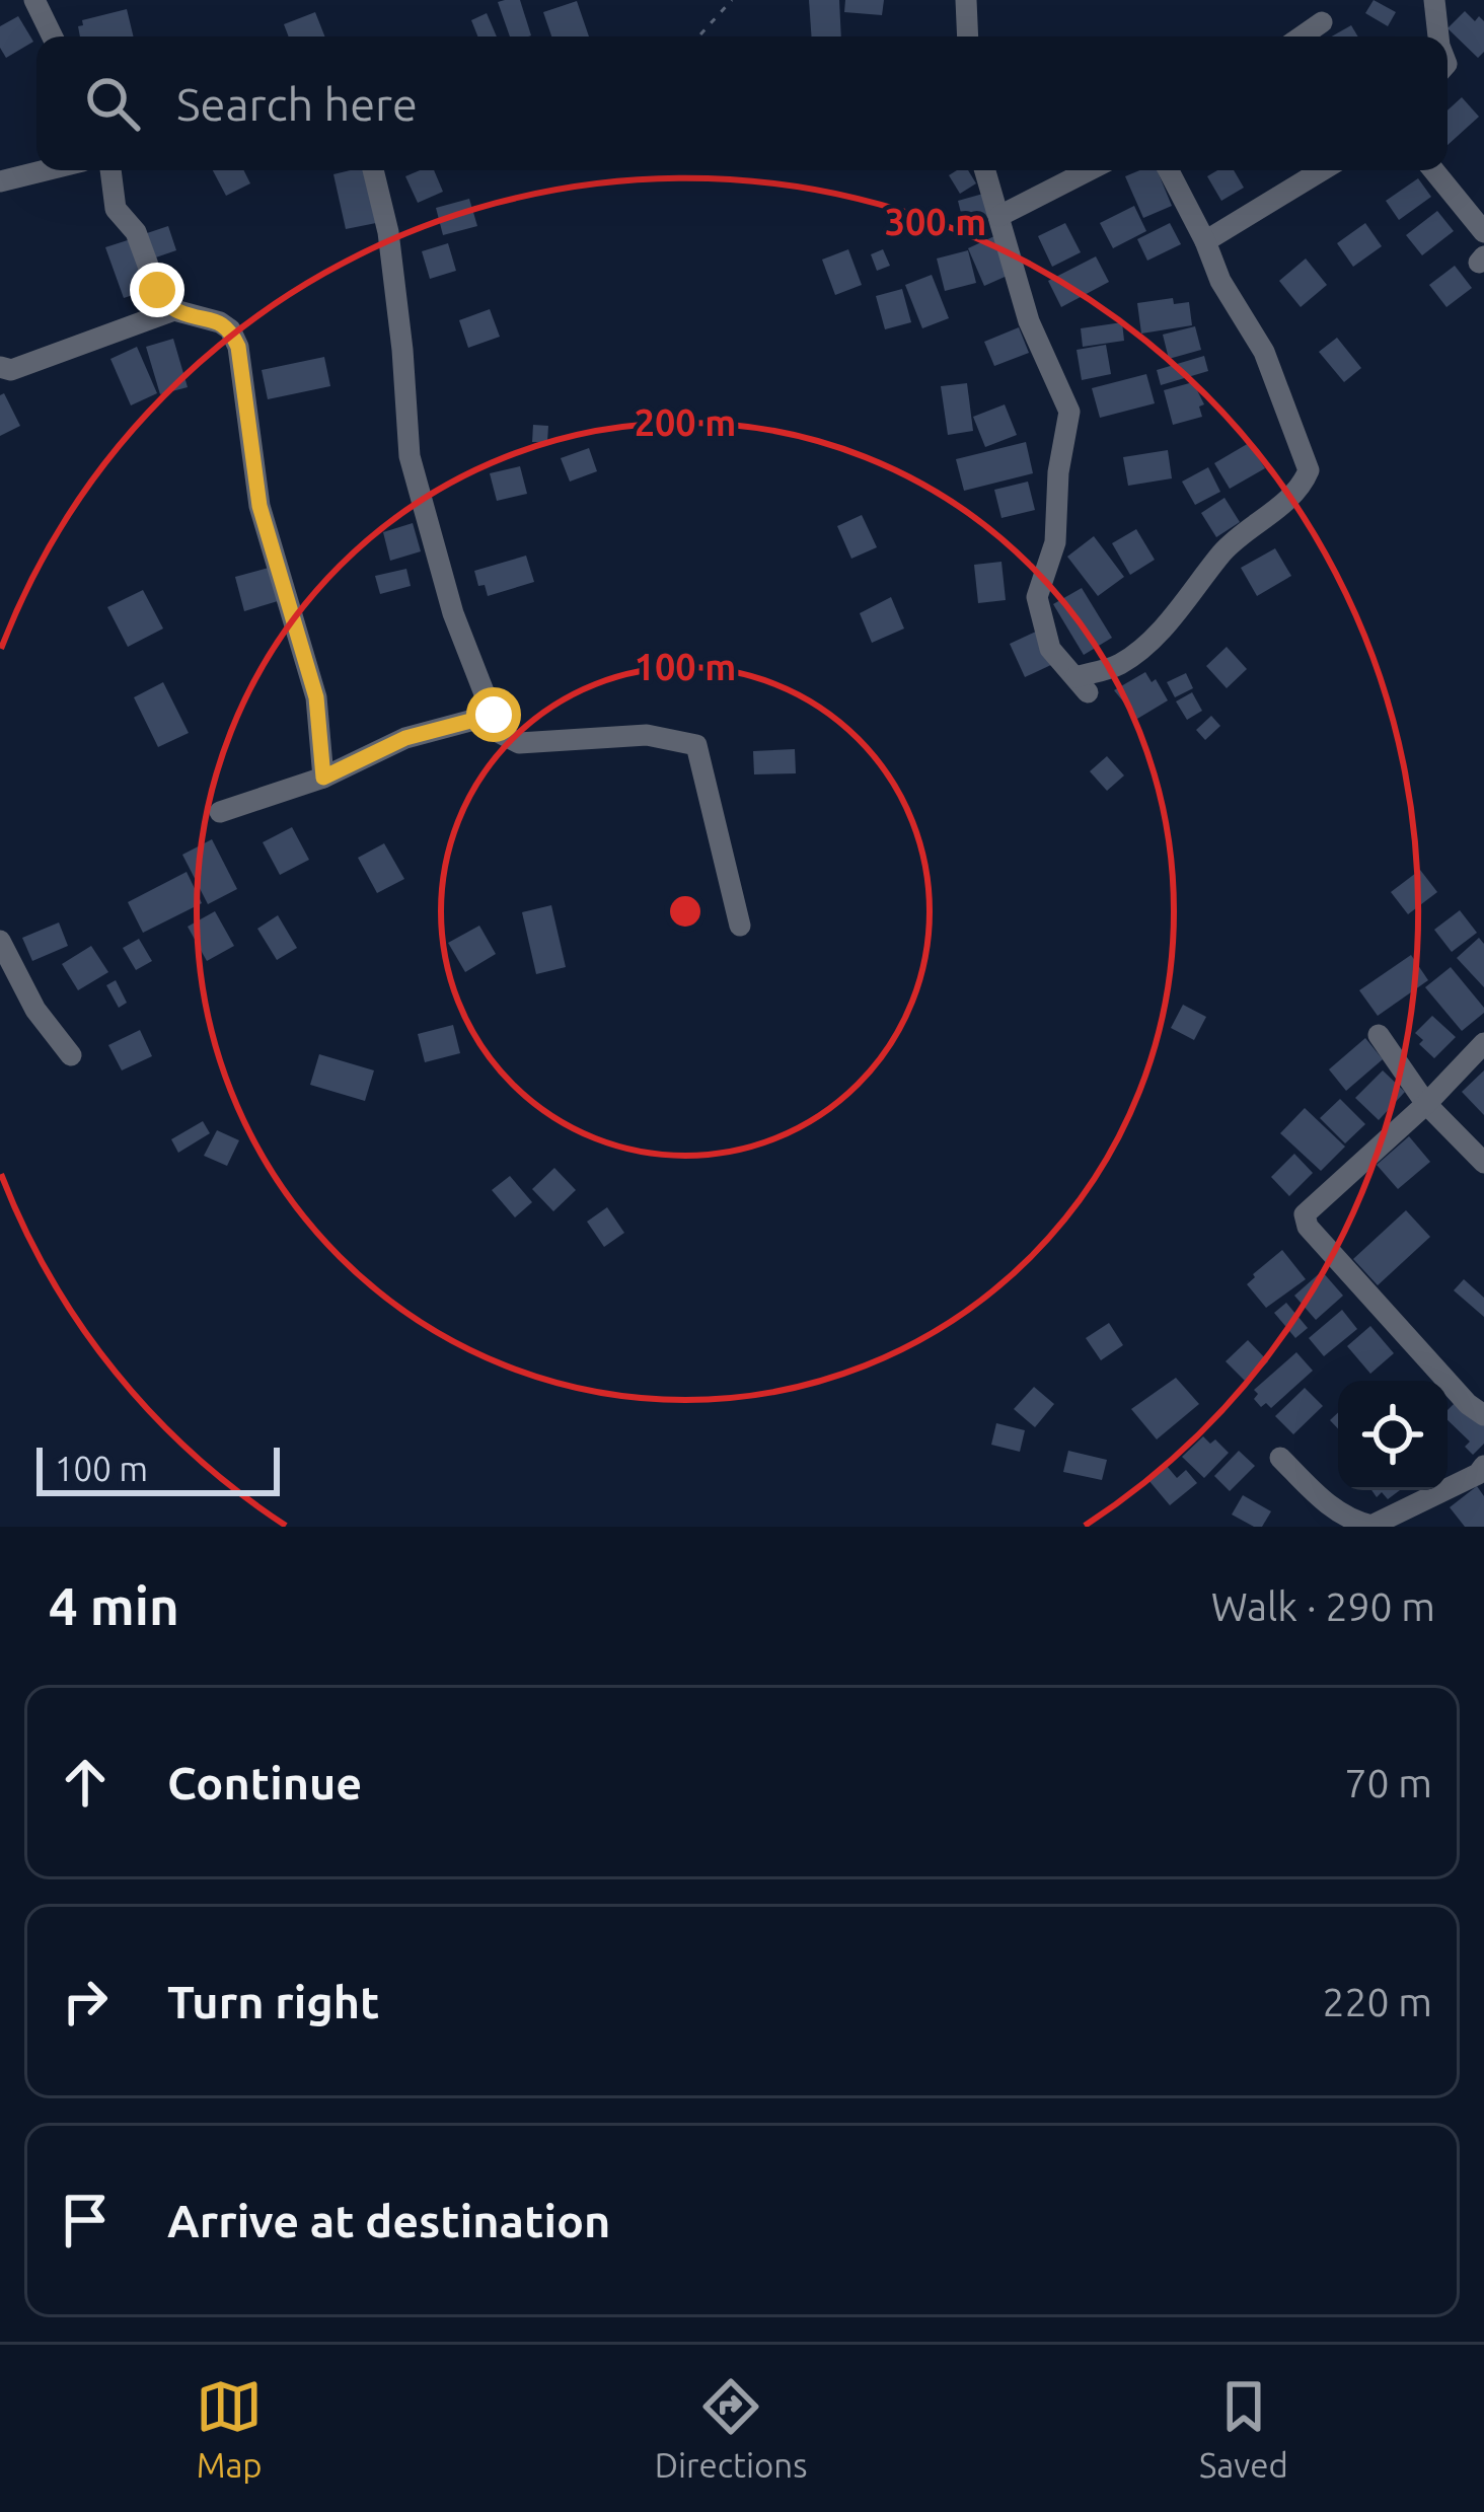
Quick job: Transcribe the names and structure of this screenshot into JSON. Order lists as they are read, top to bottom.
{
  "scale_bar": "100 m",
  "page": {
    "search": "Search here",
    "scale": "100 m",
    "heading": ["4 min", "Walk · 290 m"],
    "list": [
      ["Continue", "70 m"],
      ["Turn right", "220 m"],
      "Arrive at destination"
    ],
    "nav": ["Map", "Directions", "Saved"]
  },
  "rings": ["300 m", "200 m", "100 m"]
}
